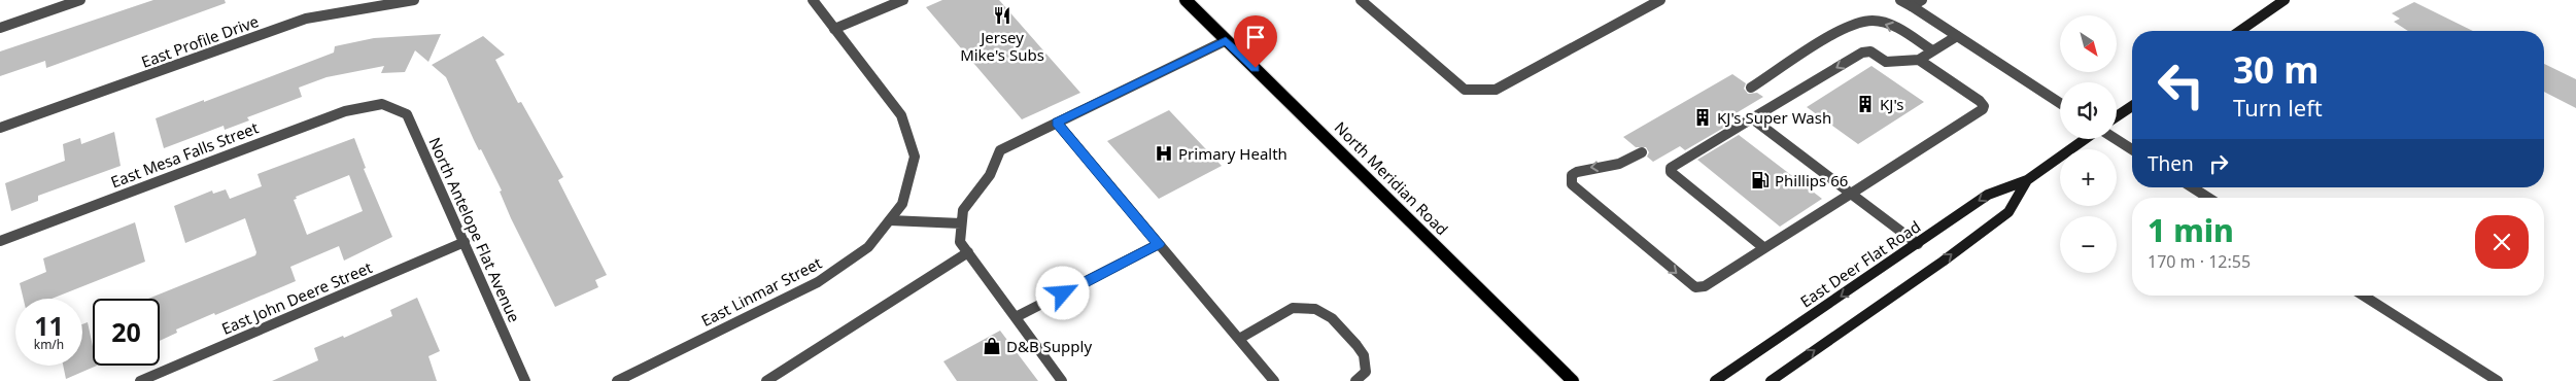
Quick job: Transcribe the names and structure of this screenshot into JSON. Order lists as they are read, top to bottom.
{
  "streets": {
    "main road": ["North Meridian Road", "East Deer Flat Road"],
    "street": [
      "East Profile Drive",
      "East Mesa Falls Street",
      "North Antelope Flat Avenue",
      "East Linmar Street",
      "East John Deere Street"
    ]
  },
  "crossings": [
    ["East Mesa Falls Street", "North Antelope Flat Avenue"],
    ["North Antelope Flat Avenue", "East John Deere Street"]
  ],
  "places": {
    "restaurant": ["Jersey Mike's Subs"],
    "building": ["KJ's", "KJ's Super Wash"],
    "hospital": ["Primary Health"],
    "fuel station": ["Phillips 66"],
    "shop": ["D&B Supply"]
  },
  "north": "bottom right",
  "page": {
    "map_buttons": ["+", "−"],
    "turn": ["30 m", "Turn left"],
    "then": "Then",
    "heading": ["1 min", "170 m · 12:55"],
    "speed": "11 km/h",
    "limit": "20"
  }
}
